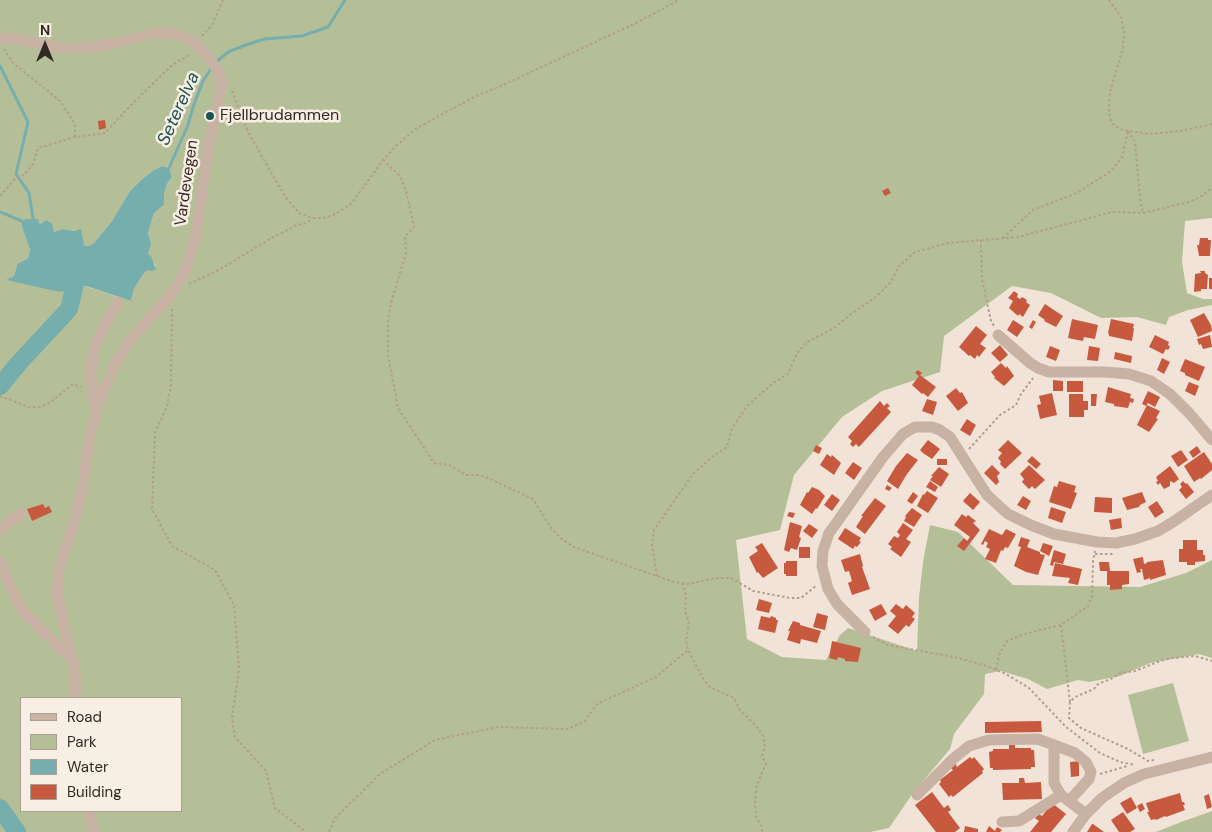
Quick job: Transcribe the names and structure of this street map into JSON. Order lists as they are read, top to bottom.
{
  "streets": {
    "street": ["Vardevegen"]
  },
  "water": ["Seterelva"],
  "places": ["Fjellbrudammen"],
  "legend": [
    "Road",
    "Park",
    "Water",
    "Building"
  ],
  "north": "top"
}
